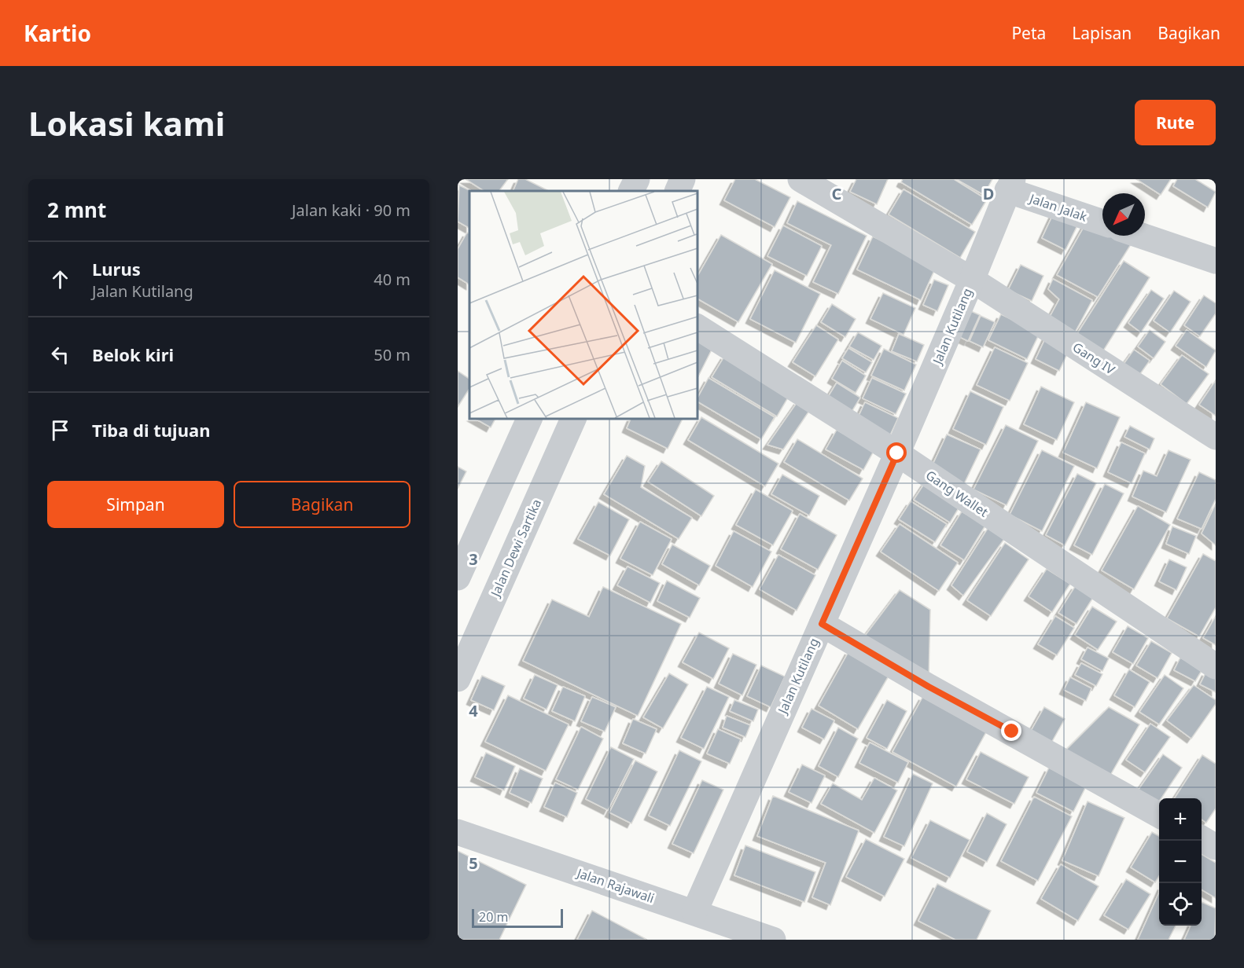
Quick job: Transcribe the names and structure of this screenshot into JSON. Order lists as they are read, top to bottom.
{
  "streets": {
    "street": [
      "Jalan Jalak",
      "Jalan Kutilang",
      "Gang IV",
      "Gang Wallet",
      "Jalan Dewi Sartika",
      "Jalan Rajawali"
    ]
  },
  "crossings": [
    ["Jalan Jalak", "Jalan Kutilang"],
    ["Jalan Kutilang", "Gang IV"],
    ["Jalan Kutilang", "Gang Wallet"],
    ["Jalan Kutilang", "Jalan Rajawali"]
  ],
  "scale_bar": "20 m",
  "north": "bottom left",
  "page": {
    "header": "Kartio",
    "nav": ["Peta", "Lapisan", "Bagikan"],
    "buttons": [
      "Rute",
      ["Simpan", "Bagikan"]
    ],
    "title": "Lokasi kami",
    "heading": ["2 mnt", "Jalan kaki · 90 m"],
    "list": [
      ["Lurus", "Jalan Kutilang", "40 m"],
      ["Belok kiri", "50 m"],
      "Tiba di tujuan"
    ],
    "map_buttons": ["+", "−"],
    "scale": "20 m"
  },
  "grid": {
    "columns": ["C", "D"],
    "rows": ["3", "4", "5"]
  }
}
